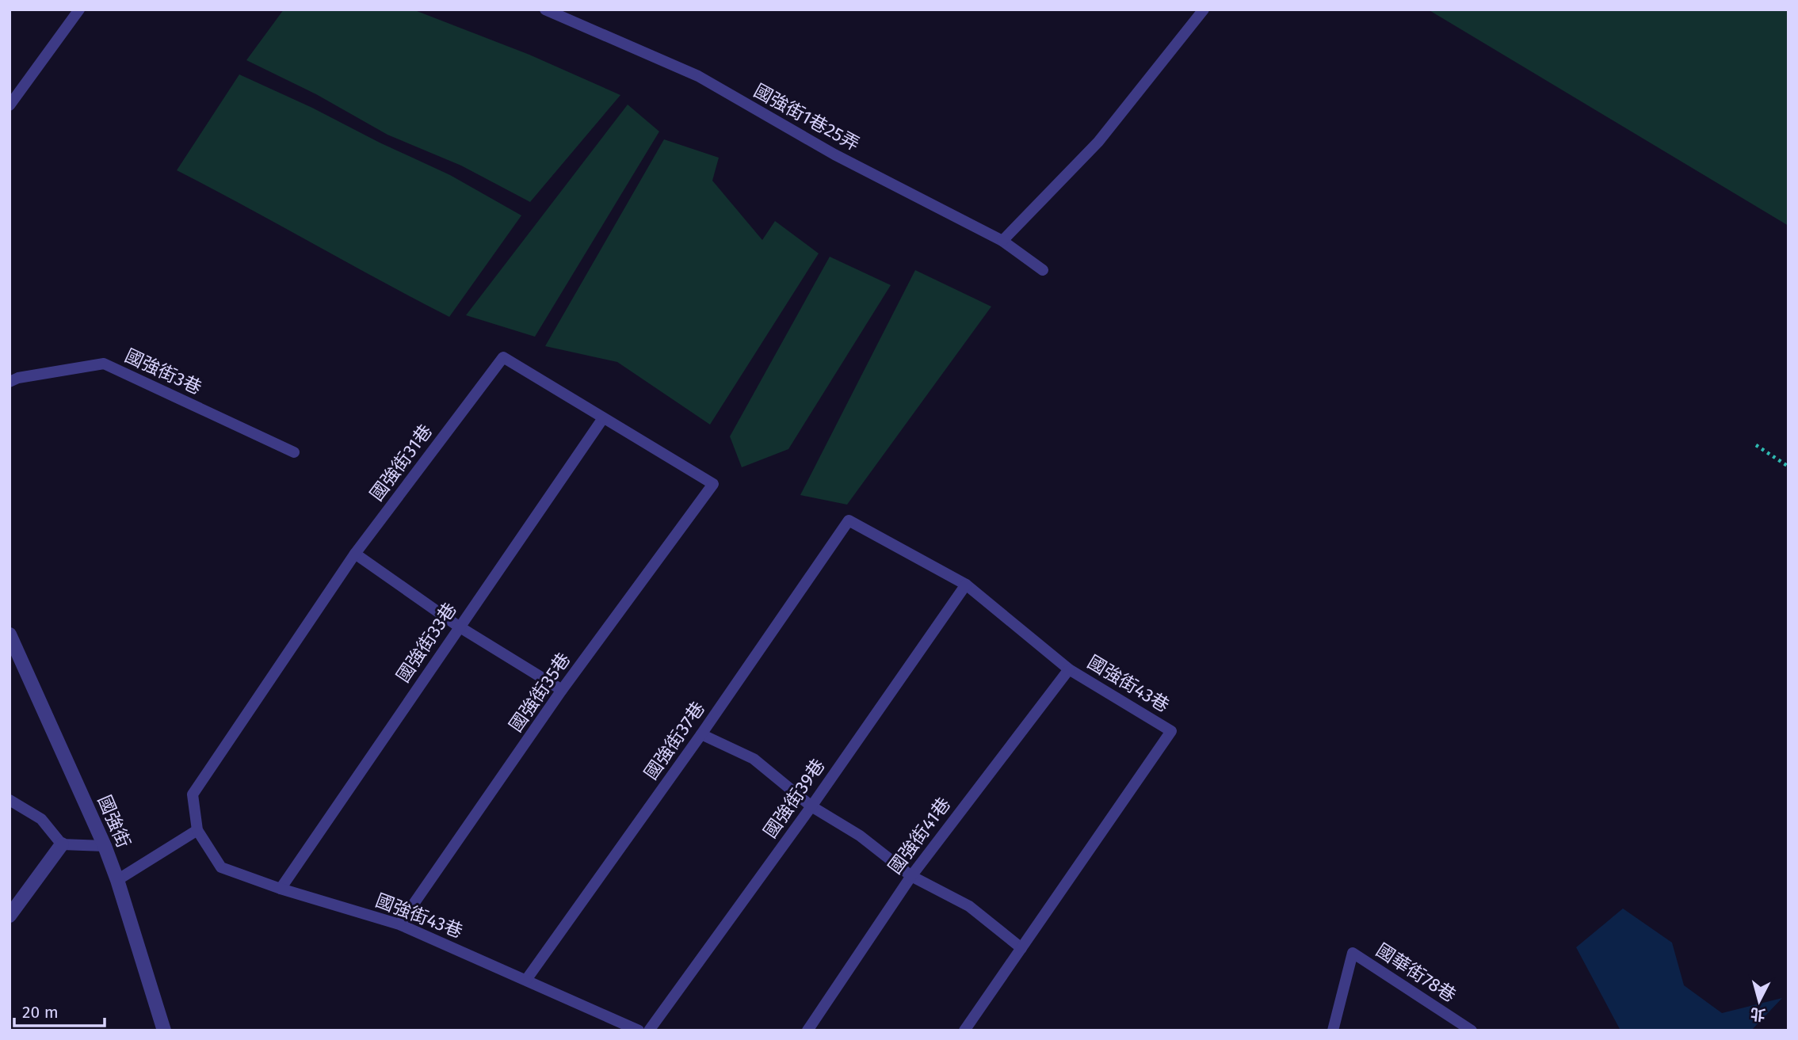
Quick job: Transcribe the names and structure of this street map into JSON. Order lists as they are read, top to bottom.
{
  "streets": {
    "street": ["國強街"],
    "lane": [
      "國強街1巷25弄",
      "國強街3巷",
      "國強街31巷",
      "國強街33巷",
      "國強街43巷",
      "國強街35巷",
      "國強街37巷",
      "國強街39巷",
      "國強街41巷",
      "國華街78巷"
    ]
  },
  "crossings": [
    ["國強街31巷", "國強街33巷"],
    ["國強街31巷", "國強街43巷"],
    ["國強街31巷", "國強街35巷"],
    ["國強街33巷", "國強街43巷"],
    ["國強街43巷", "國強街35巷"],
    ["國強街43巷", "國強街37巷"],
    ["國強街43巷", "國強街39巷"],
    ["國強街43巷", "國強街41巷"]
  ],
  "scale_bar": "20 m",
  "north": "bottom"
}
